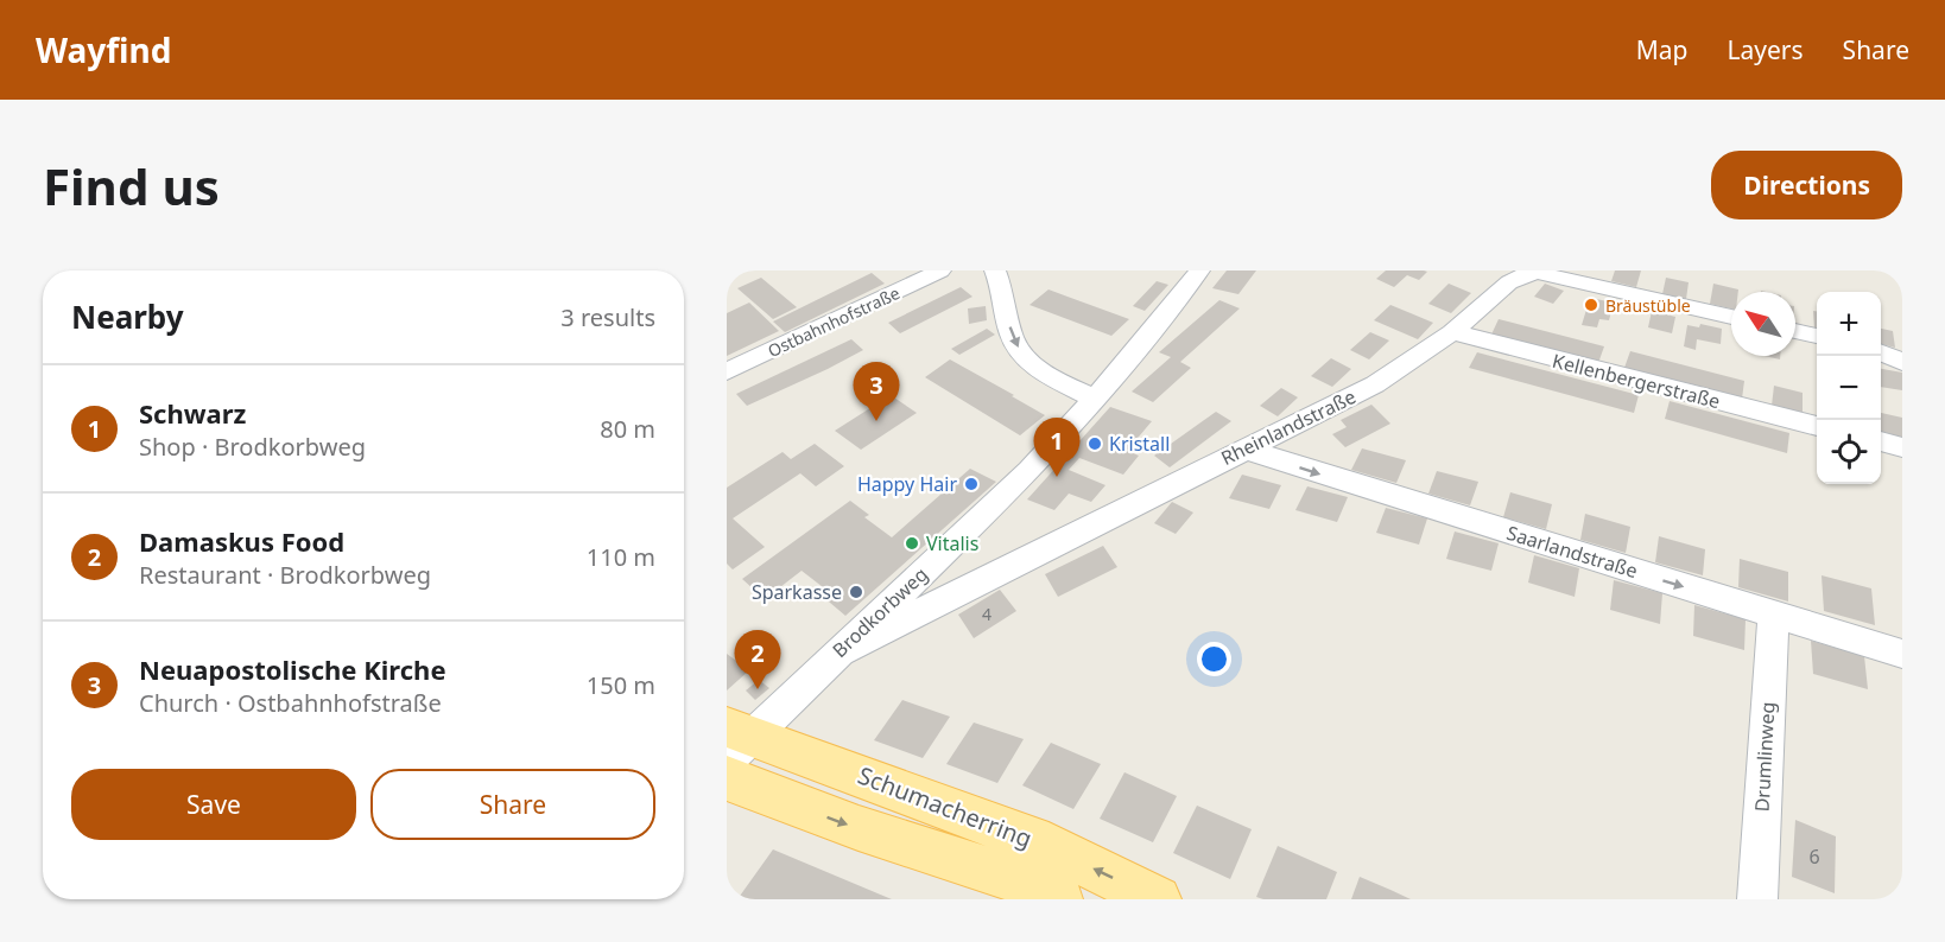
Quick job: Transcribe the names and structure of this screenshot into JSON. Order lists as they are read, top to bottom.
{
  "streets": {
    "main road": ["Schumacherring"],
    "street": [
      "Ostbahnhofstraße",
      "Kellenbergerstraße",
      "Rheinlandstraße",
      "Saarlandstraße",
      "Brodkorbweg",
      "Drumlinweg"
    ]
  },
  "crossings": [
    ["Kellenbergerstraße", "Rheinlandstraße"],
    ["Rheinlandstraße", "Saarlandstraße"],
    ["Rheinlandstraße", "Brodkorbweg"],
    ["Saarlandstraße", "Drumlinweg"],
    ["Brodkorbweg", "Schumacherring"]
  ],
  "one_way": ["Saarlandstraße"],
  "places": [
    "Bräustüble",
    "Kristall",
    "Happy Hair",
    "Vitalis",
    "Sparkasse"
  ],
  "house_numbers": ["4", "6"],
  "north": "top left",
  "page": {
    "header": "Wayfind",
    "nav": ["Map", "Layers", "Share"],
    "buttons": [
      "Directions",
      ["Save", "Share"]
    ],
    "title": "Find us",
    "heading": ["Nearby", "3 results"],
    "map_buttons": ["+", "−"],
    "pins": ["3", "1", "2"],
    "list": [
      {
        "mark": "1",
        "name": "Schwarz",
        "note": "Shop · Brodkorbweg",
        "value": "80 m"
      },
      {
        "mark": "2",
        "name": "Damaskus Food",
        "note": "Restaurant · Brodkorbweg",
        "value": "110 m"
      },
      {
        "mark": "3",
        "name": "Neuapostolische Kirche",
        "note": "Church · Ostbahnhofstraße",
        "value": "150 m"
      }
    ]
  }
}
